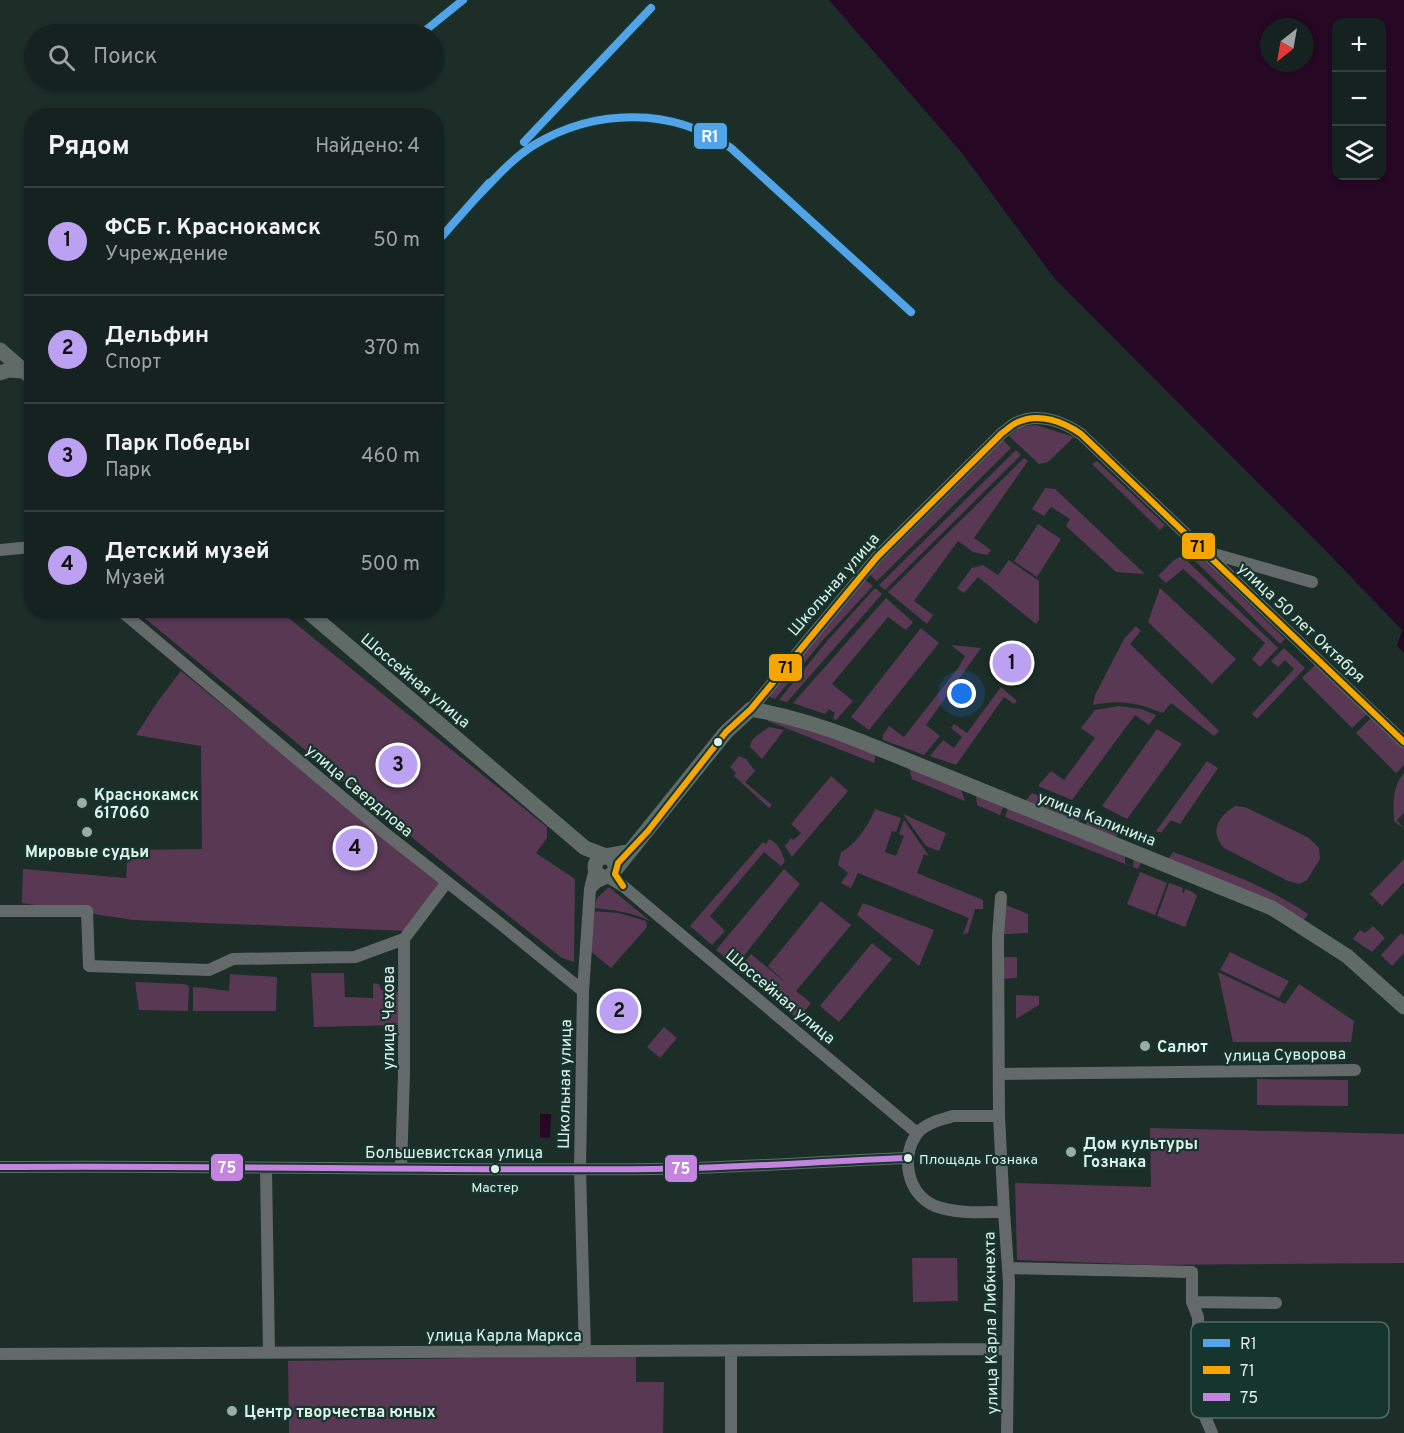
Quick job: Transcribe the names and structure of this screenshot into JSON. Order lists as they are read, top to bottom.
{
  "streets": {
    "main road": ["Школьная улица", "Шоссейная улица", "улица Калинина"],
    "street": [
      "улица 50 лет Октября",
      "улица Свердлова",
      "улица Чехова",
      "улица Суворова",
      "Большевистская улица",
      "улица Карла Либкнехта",
      "улица Карла Маркса"
    ]
  },
  "crossings": [
    ["Школьная улица", "улица 50 лет Октября"],
    ["Школьная улица", "Шоссейная улица"],
    ["Школьная улица", "улица Свердлова"],
    ["Школьная улица", "улица Калинина"],
    ["Школьная улица", "Большевистская улица"],
    ["Школьная улица", "улица Карла Маркса"],
    ["Шоссейная улица", "Большевистская улица"],
    ["Шоссейная улица", "улица Карла Либкнехта"],
    ["улица Чехова", "Большевистская улица"],
    ["Большевистская улица", "улица Карла Либкнехта"],
    ["улица Карла Либкнехта", "улица Карла Маркса"]
  ],
  "places": [
    "Краснокамск 617060",
    "Мировые судьи",
    "Салют",
    "Дом культуры Гознака",
    "Площадь Гознака",
    "Мастер",
    "Центр творчества юных"
  ],
  "lines": ["transit line R1", "transit line 71", "transit line 75"],
  "legend": ["R1", "71", "75"],
  "north": "bottom left",
  "page": {
    "map_buttons": ["+", "−"],
    "search": "Поиск",
    "heading": ["Рядом", "Найдено: 4"],
    "list": [
      {
        "mark": "1",
        "name": "ФСБ г. Краснокамск",
        "note": "Учреждение",
        "value": "50 m"
      },
      {
        "mark": "2",
        "name": "Дельфин",
        "note": "Спорт",
        "value": "370 m"
      },
      {
        "mark": "3",
        "name": "Парк Победы",
        "note": "Парк",
        "value": "460 m"
      },
      {
        "mark": "4",
        "name": "Детский музей",
        "note": "Музей",
        "value": "500 m"
      }
    ],
    "pins": [
      "1",
      "3",
      "4",
      "2"
    ]
  }
}
